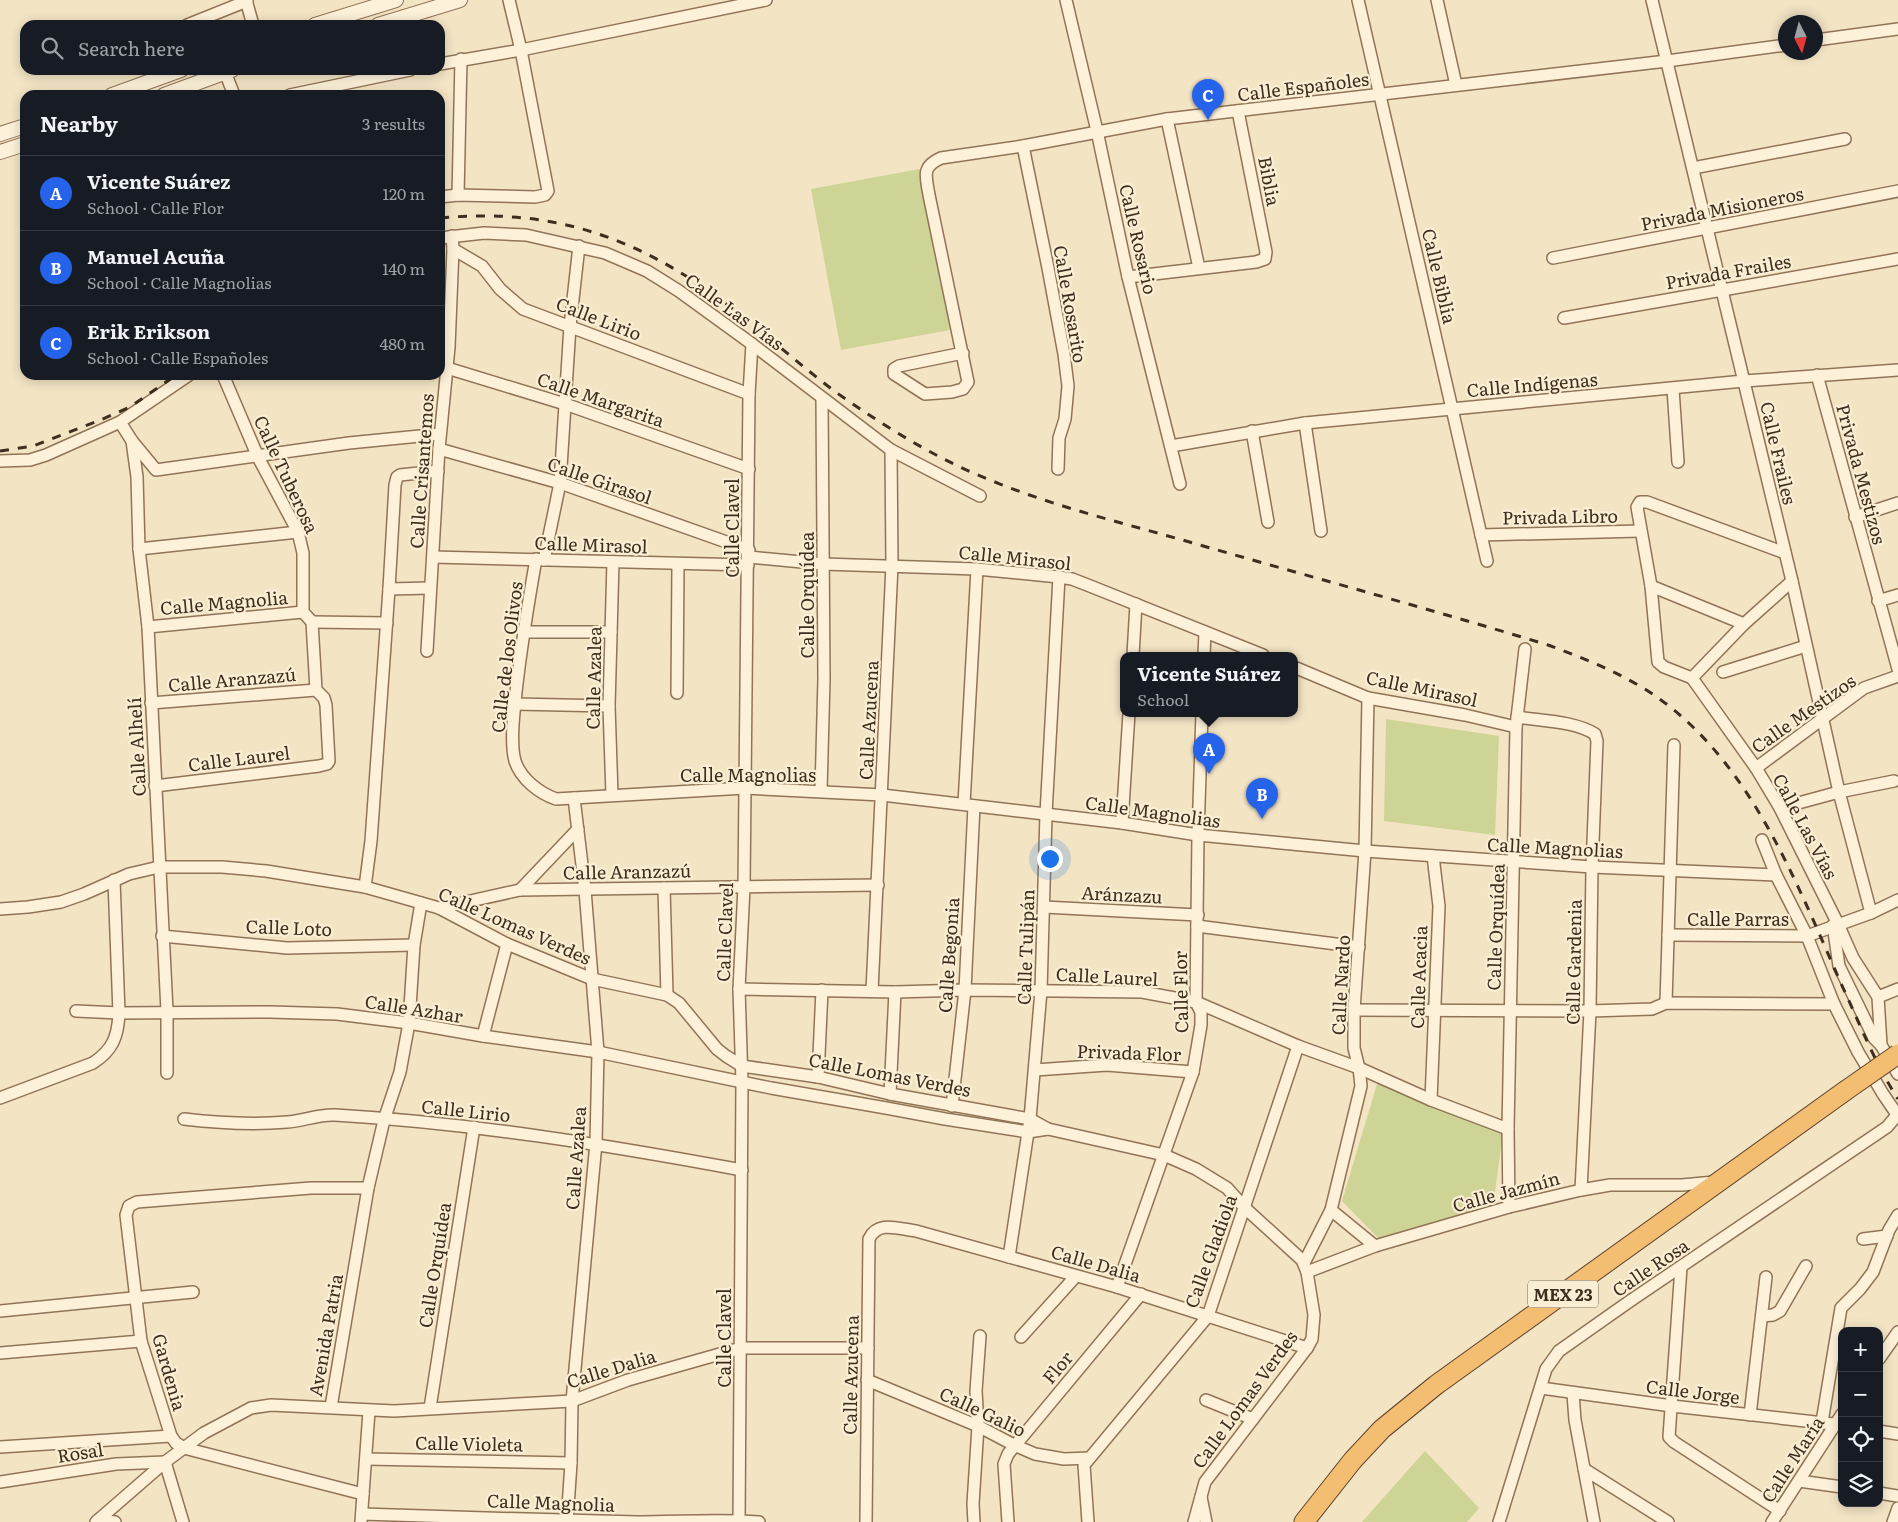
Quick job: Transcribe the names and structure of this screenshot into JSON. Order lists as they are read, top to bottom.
{
  "streets": {
    "highway": ["MEX 23"],
    "street": [
      "Calle Españoles",
      "Biblia",
      "Privada Misioneros",
      "Calle Rosario",
      "Privada Frailes",
      "Calle Biblia",
      "Calle Rosarito",
      "Calle Las Vías",
      "Calle Lirio",
      "Calle Indígenas",
      "Calle Margarita",
      "Calle Frailes",
      "Calle Crisantemos",
      "Calle Tuberosa",
      "Privada Mestizos",
      "Calle Girasol",
      "Privada Libro",
      "Calle Clavel",
      "Calle Mirasol",
      "Calle Orquídea",
      "Calle Magnolia",
      "Calle de los Olivos",
      "Calle Azalea",
      "Calle Aranzazú",
      "Calle Mestizos",
      "Calle Azucena",
      "Calle Alhelí",
      "Calle Laurel",
      "Calle Magnolias",
      "Aránzazu",
      "Calle Parras",
      "Calle Lomas Verdes",
      "Calle Loto",
      "Calle Tulipán",
      "Calle Begonia",
      "Calle Gardenia",
      "Calle Acacia",
      "Calle Nardo",
      "Calle Flor",
      "Calle Azhar",
      "Privada Flor",
      "Calle Jazmín",
      "Calle Gladiola",
      "Calle Dalia",
      "Calle Rosa",
      "Avenida Patria",
      "Flor",
      "Gardenia",
      "Calle Jorge",
      "Calle Galio",
      "Calle Violeta",
      "Rosal",
      "Calle María"
    ]
  },
  "crossings": [
    ["Calle Españoles", "Biblia"],
    ["Calle Españoles", "Calle Rosario"],
    ["Calle Españoles", "Calle Biblia"],
    ["Calle Españoles", "Calle Rosarito"],
    ["Calle Españoles", "Calle Frailes"],
    ["Privada Misioneros", "Calle Frailes"],
    ["Calle Rosario", "Calle Indígenas"],
    ["Privada Frailes", "Calle Frailes"],
    ["Calle Biblia", "Calle Indígenas"],
    ["Calle Biblia", "Privada Libro"],
    ["Calle Las Vías", "Calle Crisantemos"],
    ["Calle Las Vías", "Calle Clavel"],
    ["Calle Las Vías", "Calle Orquídea"],
    ["Calle Las Vías", "Calle de los Olivos"],
    ["Calle Las Vías", "Calle Mestizos"],
    ["Calle Las Vías", "Calle Azucena"],
    ["Calle Lirio", "Calle Crisantemos"],
    ["Calle Lirio", "Calle Clavel"],
    ["Calle Lirio", "Calle Orquídea"],
    ["Calle Lirio", "Calle de los Olivos"],
    ["Calle Lirio", "Calle Azalea"],
    ["Calle Lirio", "Avenida Patria"],
    ["Calle Indígenas", "Calle Frailes"],
    ["Calle Indígenas", "Privada Mestizos"],
    ["Calle Margarita", "Calle Clavel"],
    ["Calle Margarita", "Calle de los Olivos"],
    ["Calle Frailes", "Calle Mestizos"],
    ["Calle Crisantemos", "Calle Girasol"],
    ["Calle Crisantemos", "Calle Mirasol"],
    ["Calle Tuberosa", "Calle Magnolia"],
    ["Calle Girasol", "Calle Clavel"],
    ["Calle Girasol", "Calle Mirasol"],
    ["Calle Girasol", "Calle de los Olivos"],
    ["Calle Clavel", "Calle Mirasol"],
    ["Calle Clavel", "Calle Magnolia"],
    ["Calle Clavel", "Calle Aranzazú"],
    ["Calle Clavel", "Calle Laurel"],
    ["Calle Clavel", "Calle Magnolias"],
    ["Calle Clavel", "Calle Lomas Verdes"],
    ["Calle Clavel", "Calle Azhar"],
    ["Calle Clavel", "Calle Dalia"],
    ["Calle Mirasol", "Calle Orquídea"],
    ["Calle Mirasol", "Calle de los Olivos"],
    ["Calle Mirasol", "Calle Azalea"],
    ["Calle Mirasol", "Calle Azucena"],
    ["Calle Mirasol", "Calle Tulipán"],
    ["Calle Mirasol", "Calle Begonia"],
    ["Calle Mirasol", "Calle Gardenia"],
    ["Calle Mirasol", "Calle Nardo"],
    ["Calle Orquídea", "Calle Laurel"],
    ["Calle Orquídea", "Calle Magnolias"],
    ["Calle Orquídea", "Calle Jazmín"],
    ["Calle Orquídea", "Calle Dalia"],
    ["Calle Magnolia", "Calle Azalea"],
    ["Calle Magnolia", "Calle Alhelí"],
    ["Calle de los Olivos", "Calle Magnolias"],
    ["Calle Azalea", "Calle Aranzazú"],
    ["Calle Azalea", "Calle Magnolias"],
    ["Calle Azalea", "Calle Lomas Verdes"],
    ["Calle Azalea", "Calle Azhar"],
    ["Calle Azalea", "Calle Dalia"],
    ["Calle Azalea", "Calle Violeta"],
    ["Calle Aranzazú", "Calle Azucena"],
    ["Calle Aranzazú", "Calle Alhelí"],
    ["Calle Aranzazú", "Calle Laurel"],
    ["Calle Aranzazú", "Calle Lomas Verdes"],
    ["Calle Azucena", "Calle Laurel"],
    ["Calle Azucena", "Calle Magnolias"],
    ["Calle Azucena", "Calle Dalia"],
    ["Calle Azucena", "Calle Galio"],
    ["Calle Alhelí", "Calle Laurel"],
    ["Calle Alhelí", "Calle Lomas Verdes"],
    ["Calle Alhelí", "Calle Loto"],
    ["Calle Alhelí", "Calle Azhar"],
    ["Calle Laurel", "Calle Tulipán"],
    ["Calle Laurel", "Calle Begonia"],
    ["Calle Laurel", "Calle Acacia"],
    ["Calle Laurel", "Calle Nardo"],
    ["Calle Laurel", "Calle Flor"],
    ["Calle Laurel", "Calle Gladiola"],
    ["Calle Magnolias", "Calle Tulipán"],
    ["Calle Magnolias", "Calle Begonia"],
    ["Calle Magnolias", "Calle Gardenia"],
    ["Calle Magnolias", "Calle Acacia"],
    ["Calle Magnolias", "Calle Nardo"],
    ["Calle Magnolias", "Calle Flor"],
    ["Aránzazu", "Calle Tulipán"],
    ["Aránzazu", "Calle Nardo"],
    ["Aránzazu", "Calle Flor"],
    ["Calle Lomas Verdes", "Calle Tulipán"],
    ["Calle Lomas Verdes", "Calle Begonia"],
    ["Calle Lomas Verdes", "Calle Nardo"],
    ["Calle Lomas Verdes", "Calle Flor"],
    ["Calle Lomas Verdes", "Calle Azhar"],
    ["Calle Lomas Verdes", "Calle Jazmín"],
    ["Calle Lomas Verdes", "Calle Gladiola"],
    ["Calle Lomas Verdes", "Calle Dalia"],
    ["Calle Lomas Verdes", "Avenida Patria"],
    ["Calle Loto", "Avenida Patria"],
    ["Calle Tulipán", "Privada Flor"],
    ["Calle Tulipán", "Calle Dalia"],
    ["Calle Gardenia", "Calle Jazmín"],
    ["Calle Nardo", "Calle Jazmín"],
    ["Calle Flor", "Privada Flor"],
    ["Calle Flor", "Calle Dalia"],
    ["Calle Azhar", "Avenida Patria"],
    ["Calle Jazmín", "MEX 23"],
    ["Calle Gladiola", "Calle Dalia"],
    ["Calle Gladiola", "Calle Galio"],
    ["Calle Dalia", "Avenida Patria"],
    ["Calle Dalia", "Flor"],
    ["Calle Rosa", "Calle Jorge"],
    ["Avenida Patria", "Gardenia"],
    ["Avenida Patria", "Rosal"],
    ["Flor", "Calle Galio"]
  ],
  "north": "bottom",
  "page": {
    "search": "Search here",
    "pins": ["C", "A", "B"],
    "heading": ["Nearby", "3 results"],
    "list": [
      {
        "mark": "A",
        "name": "Vicente Suárez",
        "note": "School · Calle Flor",
        "value": "120 m"
      },
      {
        "mark": "B",
        "name": "Manuel Acuña",
        "note": "School · Calle Magnolias",
        "value": "140 m"
      },
      {
        "mark": "C",
        "name": "Erik Erikson",
        "note": "School · Calle Españoles",
        "value": "480 m"
      }
    ],
    "popup": ["Vicente Suárez", "School"],
    "map_buttons": ["+", "−"]
  }
}
